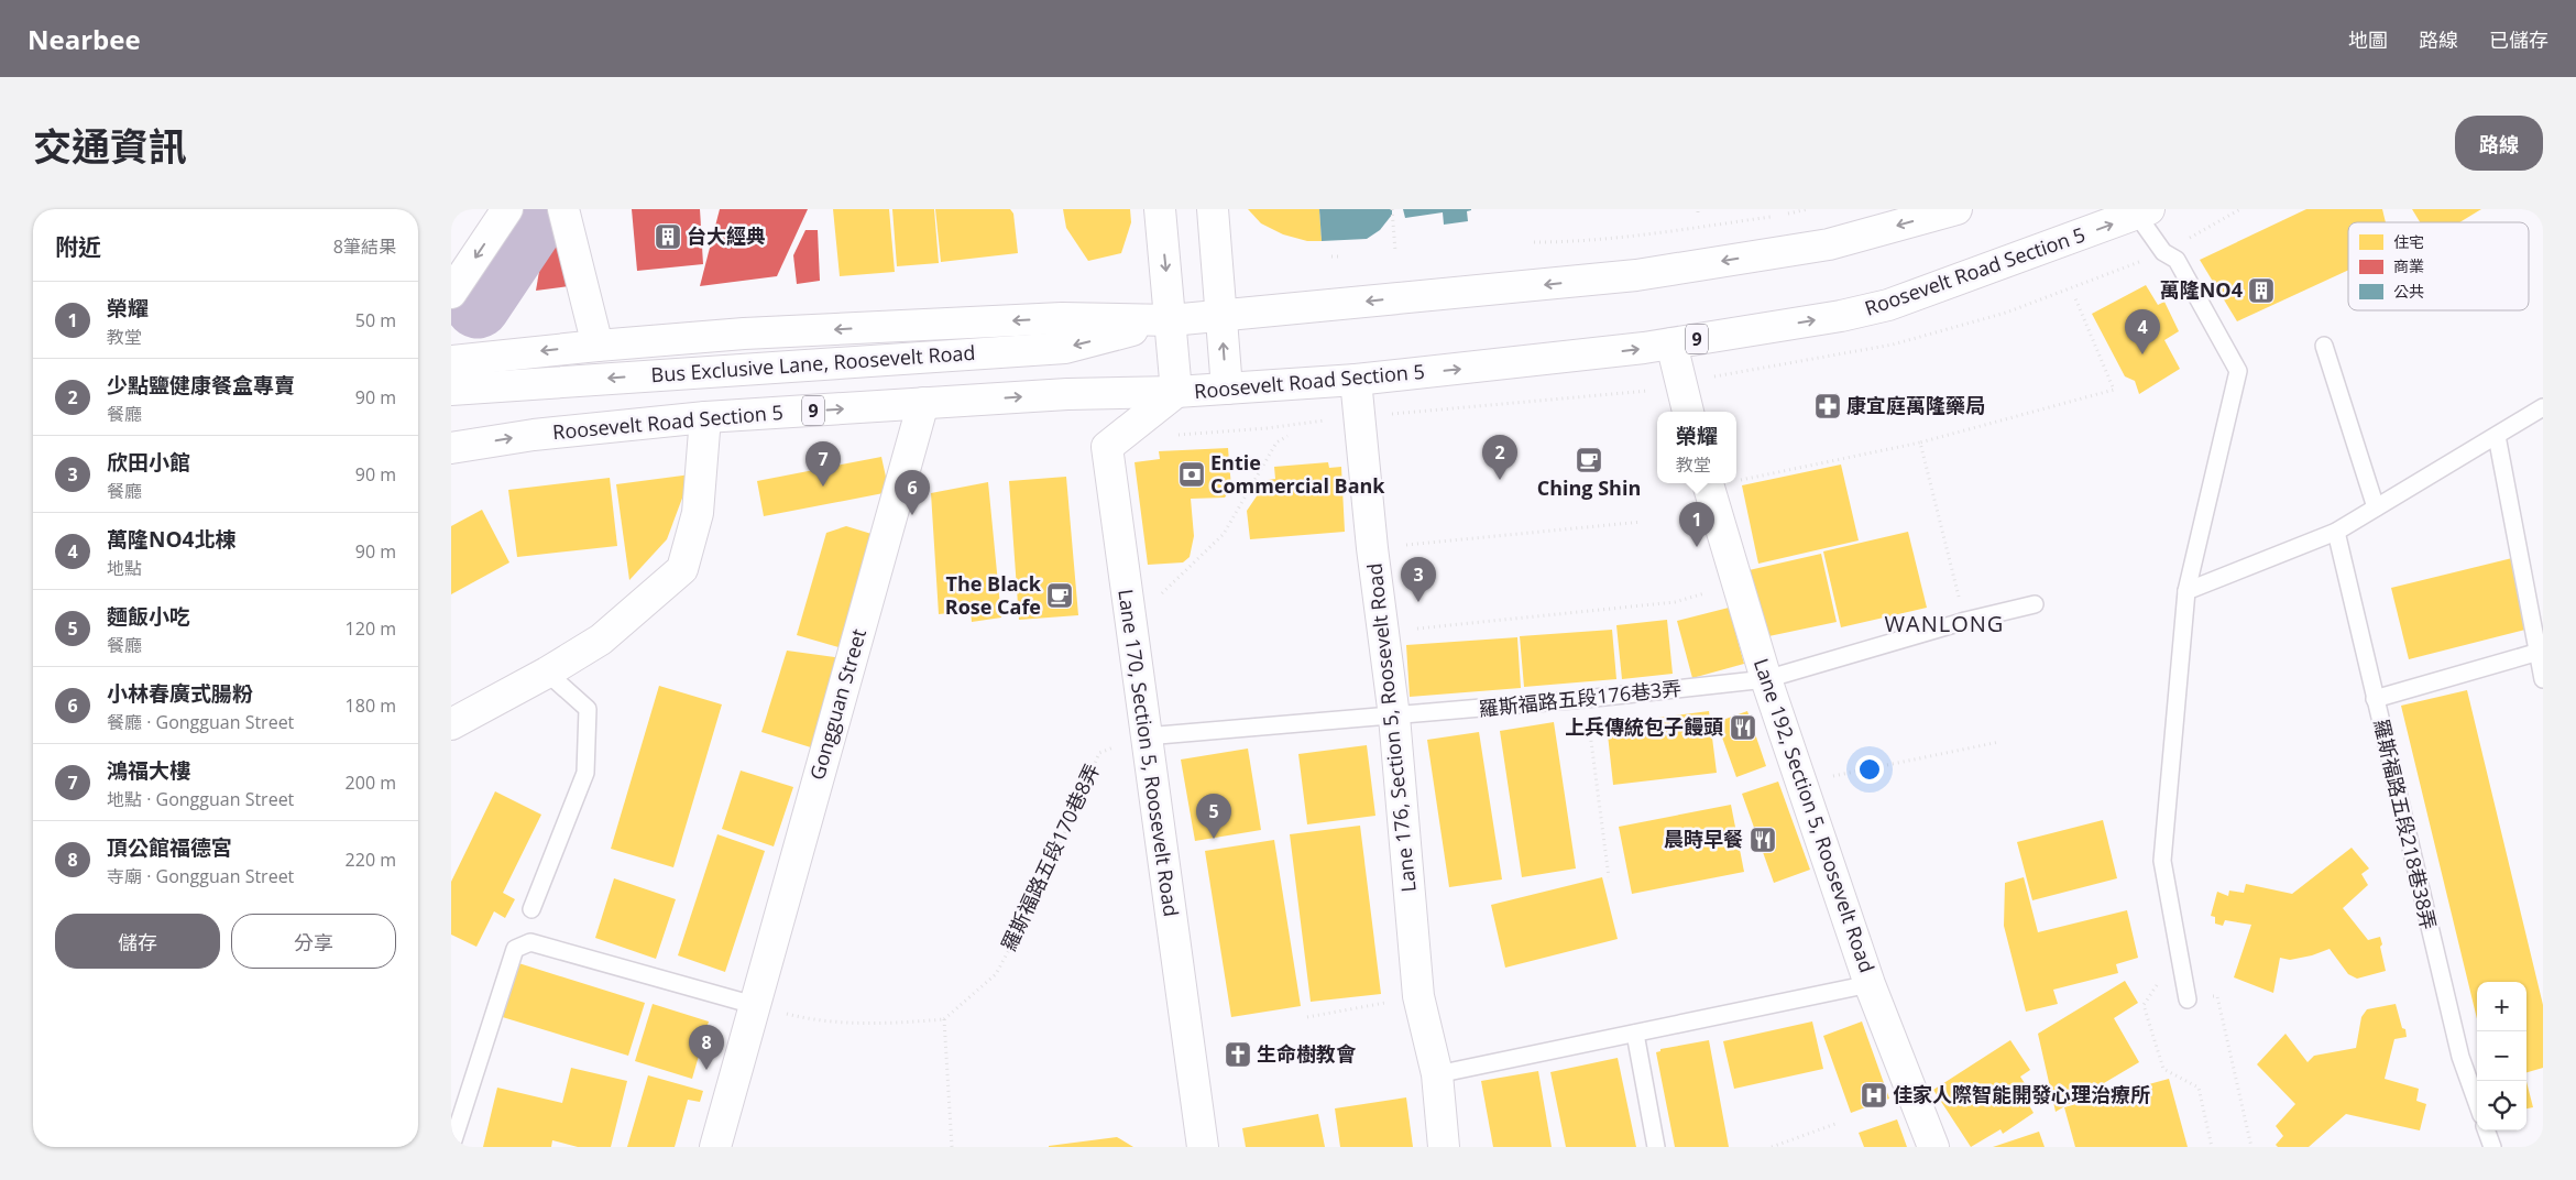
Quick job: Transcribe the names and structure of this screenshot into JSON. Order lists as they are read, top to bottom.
{
  "streets": {
    "main road": [
      "Roosevelt Road Section 5",
      "9",
      "Bus Exclusive Lane, Roosevelt Road",
      "Gongguan Street",
      "Lane 176, Section 5, Roosevelt Road",
      "Lane 170, Section 5, Roosevelt Road",
      "Lane 192, Section 5, Roosevelt Road"
    ],
    "lane": ["羅斯福路五段176巷3弄", "羅斯福路五段218巷38弄"],
    "path": ["羅斯福路五段170巷8弄"]
  },
  "crossings": [
    ["Roosevelt Road Section 5", "Gongguan Street"],
    ["Roosevelt Road Section 5", "Lane 176, Section 5, Roosevelt Road"],
    ["Roosevelt Road Section 5", "Lane 170, Section 5, Roosevelt Road"],
    ["羅斯福路五段176巷3弄", "Lane 176, Section 5, Roosevelt Road"],
    ["羅斯福路五段176巷3弄", "Lane 170, Section 5, Roosevelt Road"],
    ["羅斯福路五段176巷3弄", "Lane 192, Section 5, Roosevelt Road"],
    ["羅斯福路五段176巷3弄", "羅斯福路五段170巷8弄"],
    ["Lane 170, Section 5, Roosevelt Road", "羅斯福路五段170巷8弄"]
  ],
  "districts": ["WANLONG"],
  "places": {
    "building": ["台大經典", "萬隆NO4"],
    "pharmacy": ["康宜庭萬隆藥局"],
    "cafe": ["Ching Shin", "The Black Rose Cafe"],
    "bank": ["Entie Commercial Bank"],
    "restaurant": ["上兵傳統包子饅頭", "晨時早餐"],
    "church": ["生命樹教會"],
    "hospital": ["佳家人際智能開發心理治療所"]
  },
  "legend": ["住宅", "商業", "公共"],
  "page": {
    "header": "Nearbee",
    "nav": ["地圖", "路線", "已儲存"],
    "title": "交通資訊",
    "buttons": [
      "路線",
      ["儲存", "分享"]
    ],
    "heading": ["附近", "8筆結果"],
    "list": [
      {
        "mark": "1",
        "name": "榮耀",
        "note": "教堂",
        "value": "50 m"
      },
      {
        "mark": "2",
        "name": "少點鹽健康餐盒專賣",
        "note": "餐廳",
        "value": "90 m"
      },
      {
        "mark": "3",
        "name": "欣田小館",
        "note": "餐廳",
        "value": "90 m"
      },
      {
        "mark": "4",
        "name": "萬隆NO4北棟",
        "note": "地點",
        "value": "90 m"
      },
      {
        "mark": "5",
        "name": "麵飯小吃",
        "note": "餐廳",
        "value": "120 m"
      },
      {
        "mark": "6",
        "name": "小林春廣式腸粉",
        "note": "餐廳 · Gongguan Street",
        "value": "180 m"
      },
      {
        "mark": "7",
        "name": "鴻福大樓",
        "note": "地點 · Gongguan Street",
        "value": "200 m"
      },
      {
        "mark": "8",
        "name": "頂公館福德宮",
        "note": "寺廟 · Gongguan Street",
        "value": "220 m"
      }
    ],
    "pins": [
      "4",
      "2",
      "7",
      "6",
      "1",
      "3",
      "5",
      "8"
    ],
    "popup": ["榮耀", "教堂"],
    "map_buttons": ["+", "−"]
  }
}
